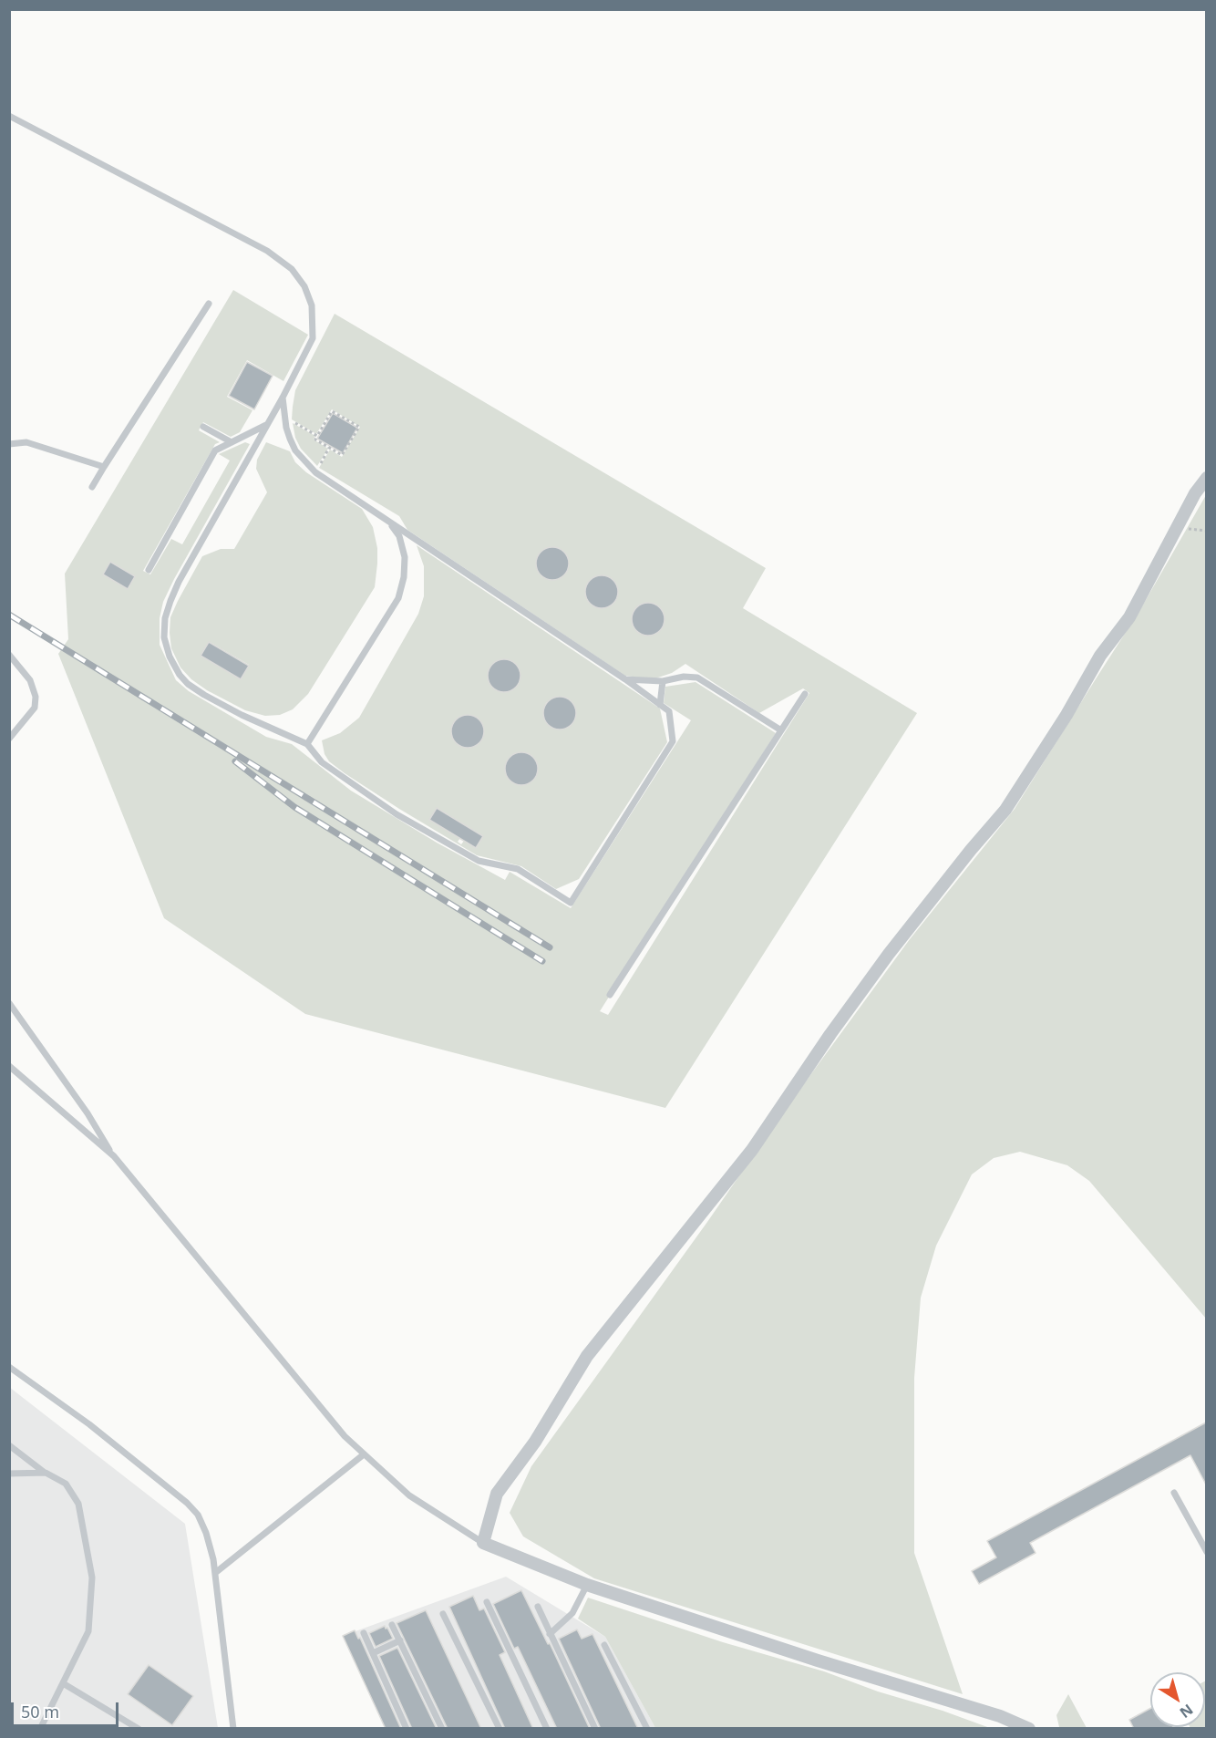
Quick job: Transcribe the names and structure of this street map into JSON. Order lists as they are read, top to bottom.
{
  "scale_bar": "50 m",
  "north": "bottom right"
}
